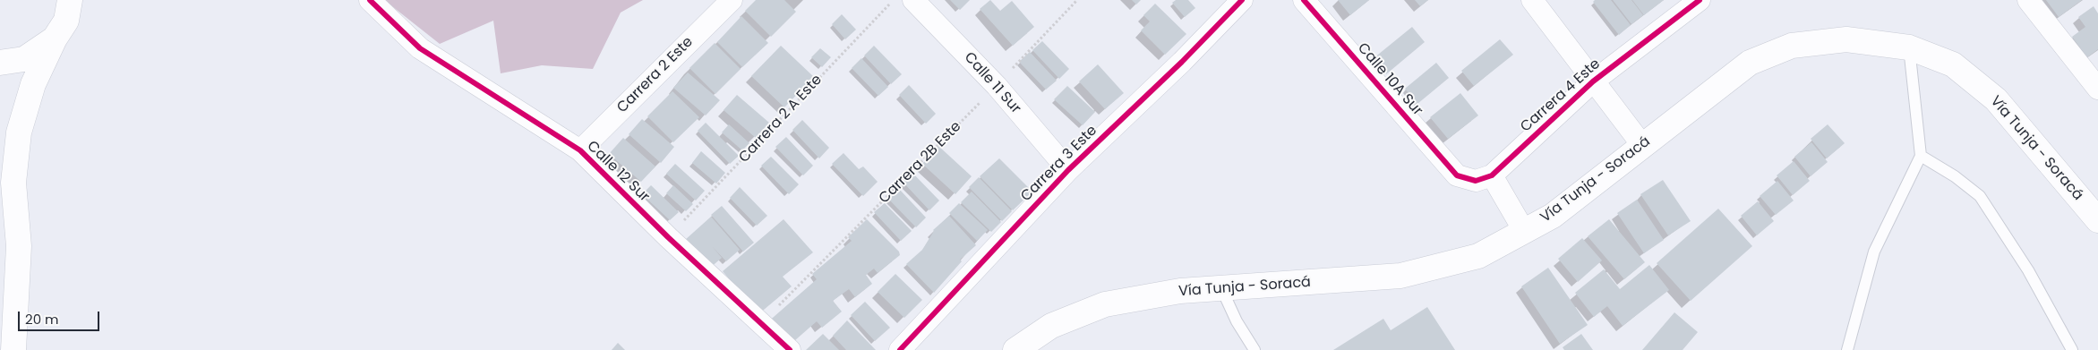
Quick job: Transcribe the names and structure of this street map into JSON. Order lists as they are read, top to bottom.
{
  "streets": {
    "main road": ["Vía Tunja - Soracá"],
    "street": [
      "Carrera 2 Este",
      "Calle 10A Sur",
      "Calle 11 Sur",
      "Carrera 4 Este",
      "Carrera 3 Este",
      "Calle 12 Sur"
    ],
    "path": ["Carrera 2 A Este", "Carrera 2B Este"]
  },
  "crossings": [
    ["Carrera 2 Este", "Calle 12 Sur"],
    ["Calle 10A Sur", "Carrera 4 Este"],
    ["Calle 11 Sur", "Carrera 2B Este"],
    ["Calle 11 Sur", "Carrera 3 Este"],
    ["Carrera 2 A Este", "Calle 12 Sur"],
    ["Carrera 2B Este", "Calle 12 Sur"]
  ],
  "scale_bar": "20 m"
}
